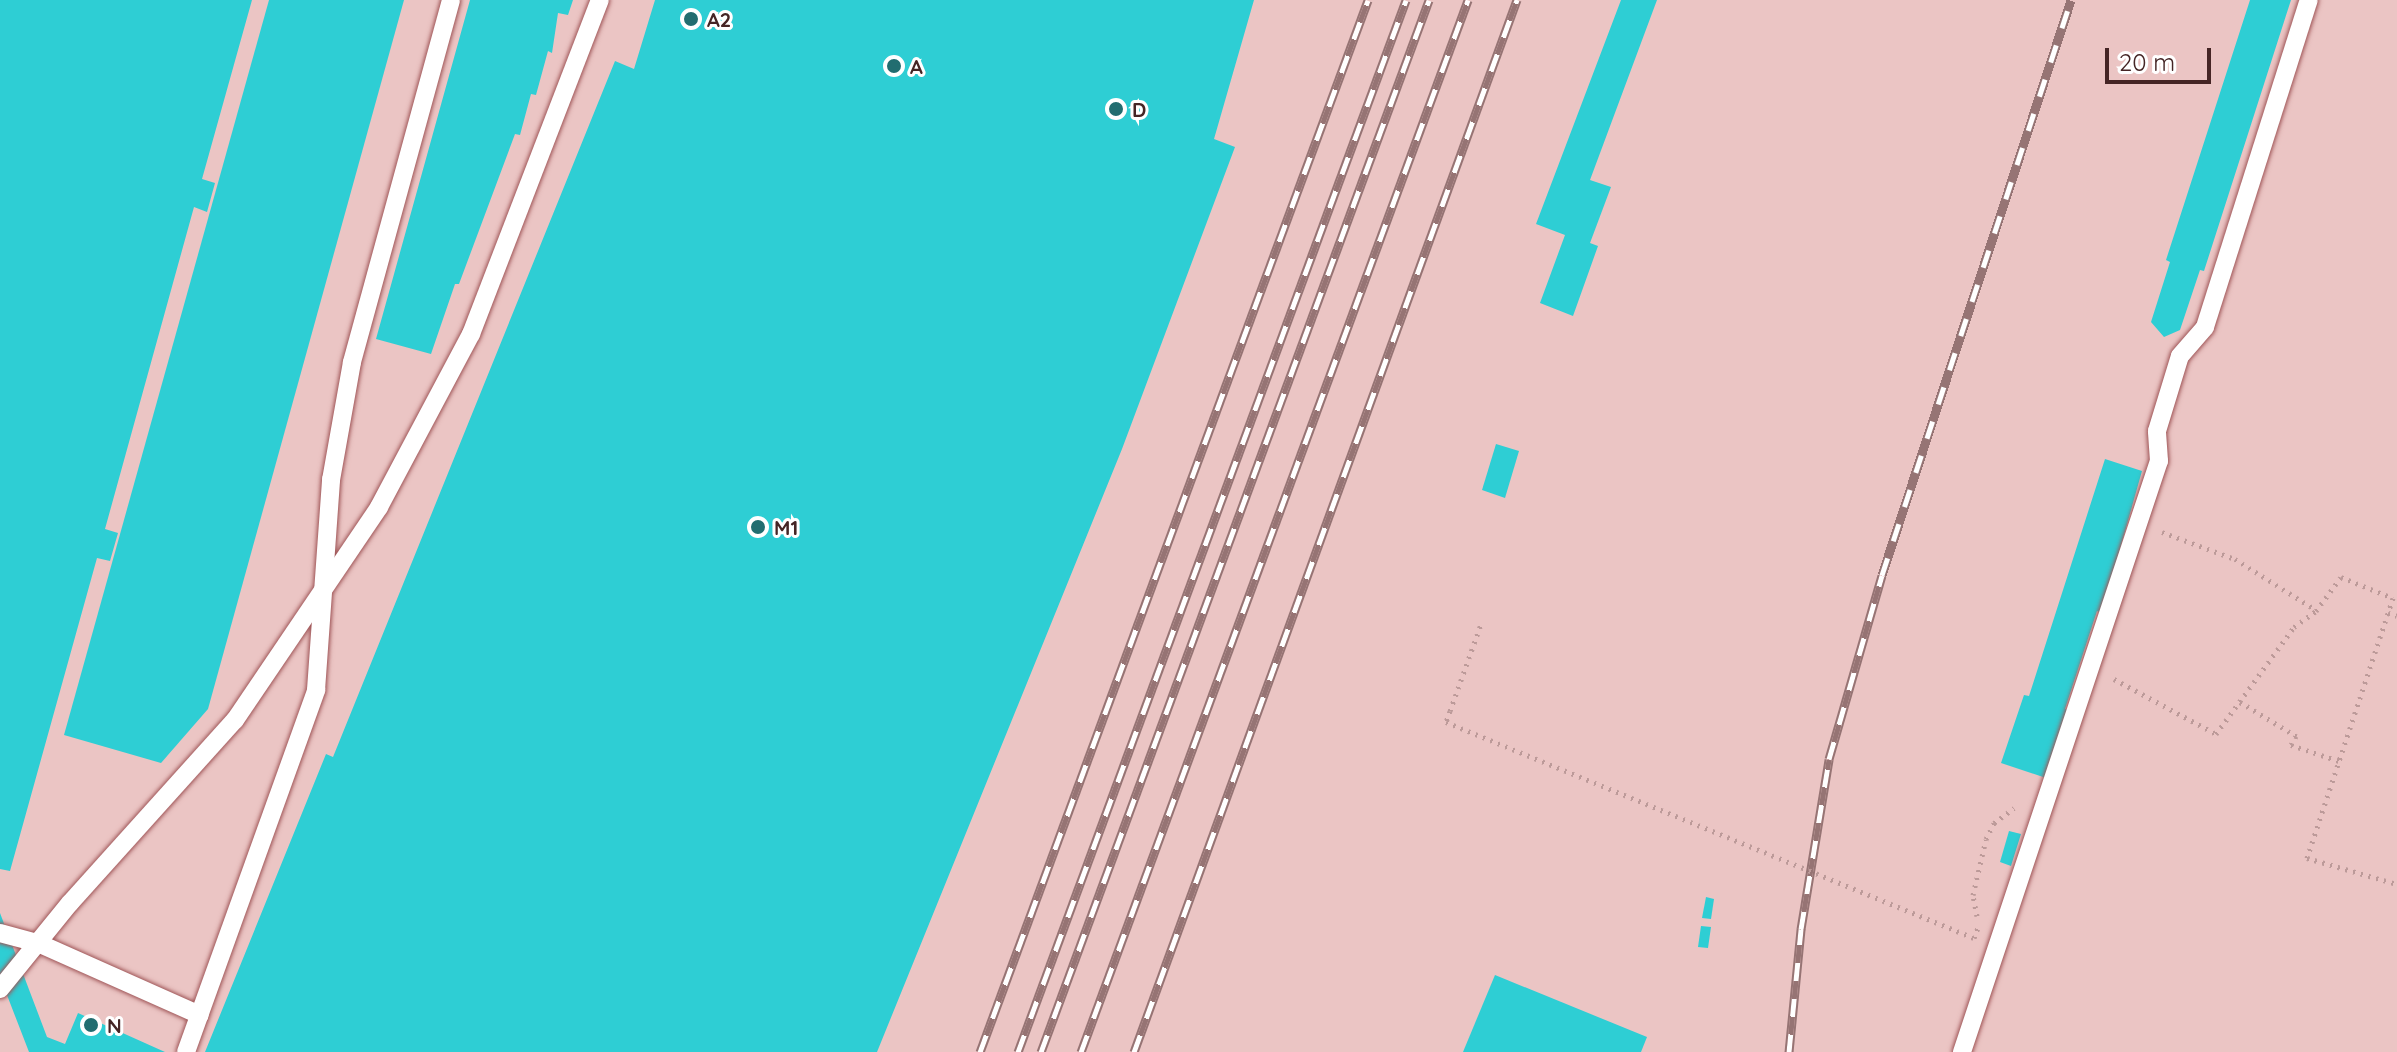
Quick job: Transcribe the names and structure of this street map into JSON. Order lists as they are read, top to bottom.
{
  "places": [
    "A2",
    "A",
    "D",
    "M1",
    "N"
  ],
  "scale_bar": "20 m"
}
